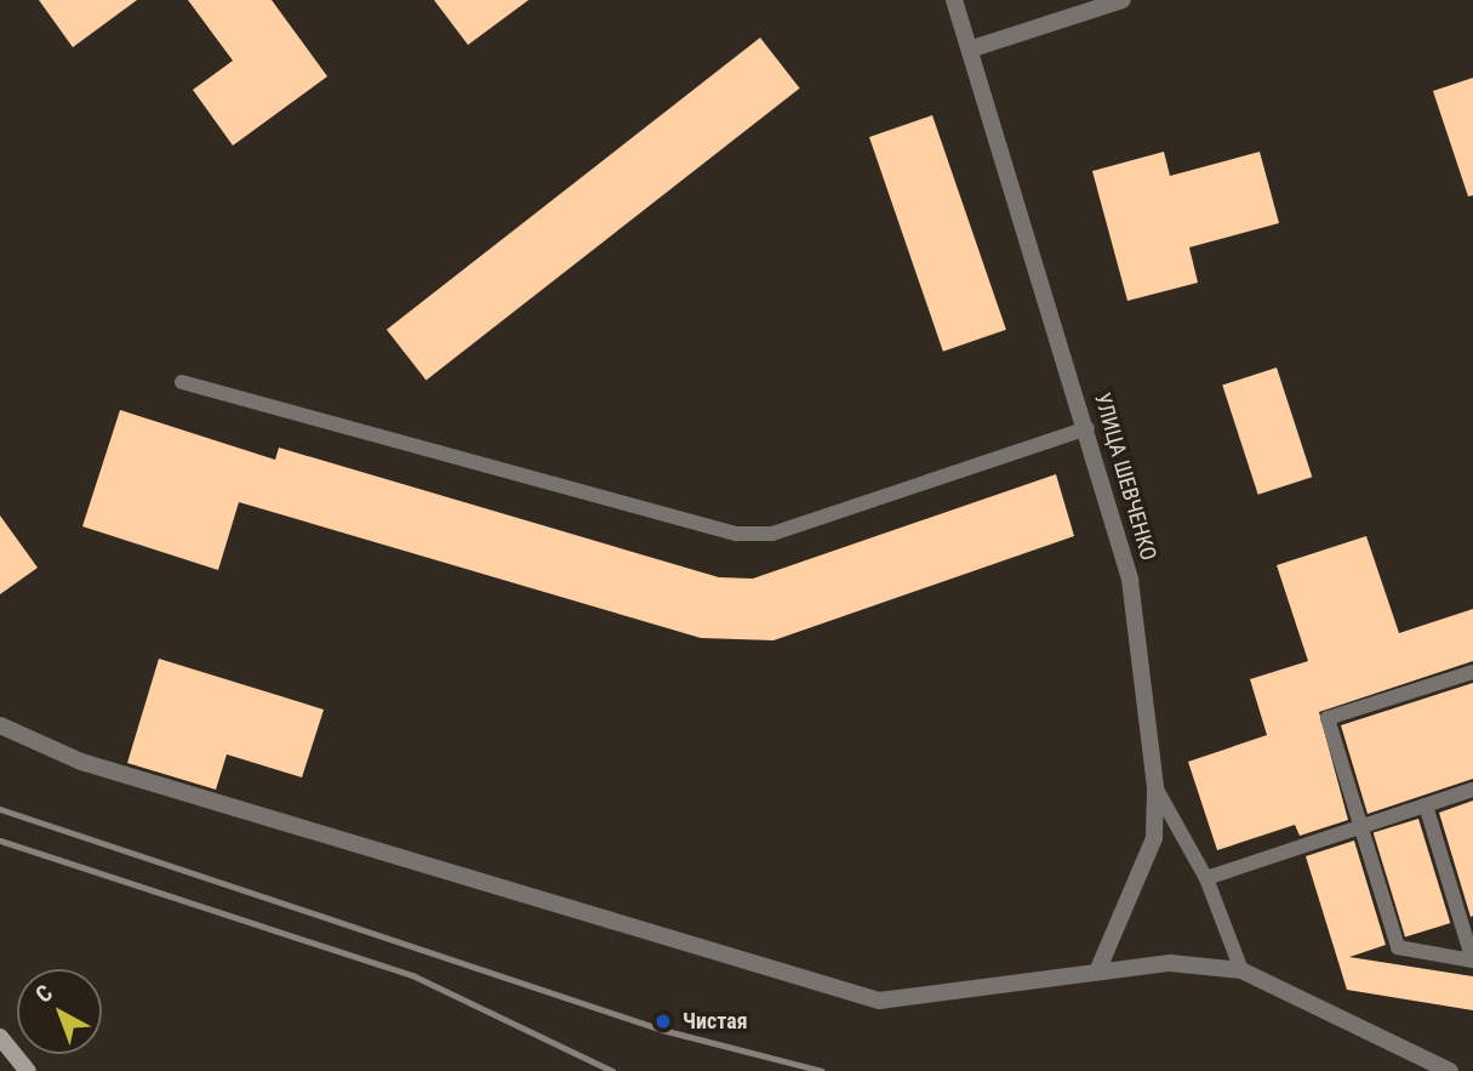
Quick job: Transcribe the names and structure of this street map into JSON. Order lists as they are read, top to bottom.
{
  "streets": {
    "street": ["УЛИЦА ШЕВЧЕНКО"]
  },
  "places": ["Чистая"],
  "north": "top left"
}
